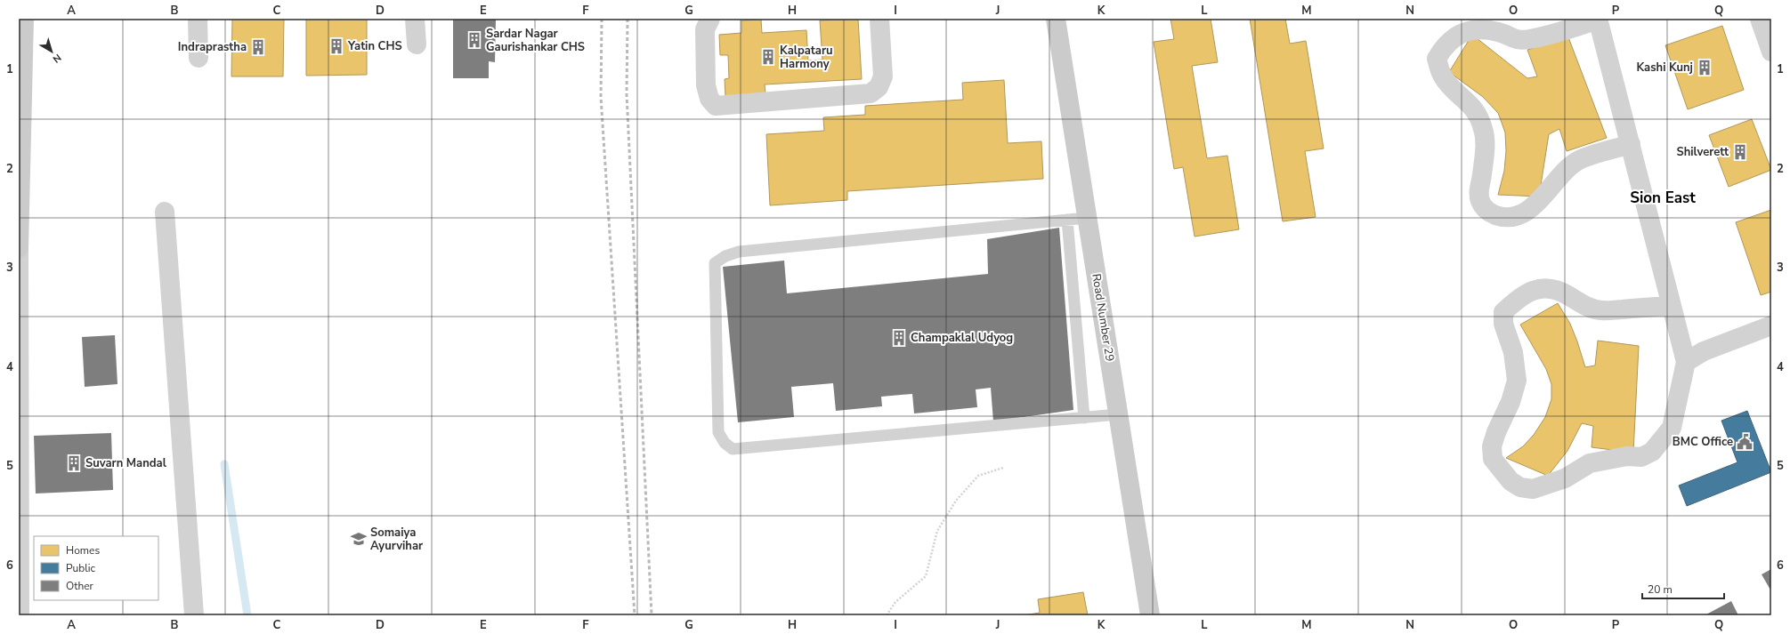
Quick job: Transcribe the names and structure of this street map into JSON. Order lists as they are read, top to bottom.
{
  "streets": {
    "main road": ["Road Number 29"]
  },
  "districts": ["Sion East"],
  "places": {
    "building": [
      "Sardar Nagar Gaurishankar CHS",
      "Yatin CHS",
      "Indraprastha",
      "Kalpataru Harmony",
      "Kashi Kunj",
      "Shilverett",
      "Champaklal Udyog",
      "Suvarn Mandal"
    ],
    "public building": ["BMC Office"],
    "school or university": ["Somaiya Ayurvihar"]
  },
  "legend": ["Homes", "Public", "Other"],
  "scale_bar": "20 m",
  "north": "bottom right",
  "grid": {
    "columns": [
      "A",
      "B",
      "C",
      "D",
      "E",
      "F",
      "G",
      "H",
      "I",
      "J",
      "K",
      "L",
      "M",
      "N",
      "O",
      "P",
      "Q"
    ],
    "rows": [
      "1",
      "2",
      "3",
      "4",
      "5",
      "6"
    ]
  }
}
